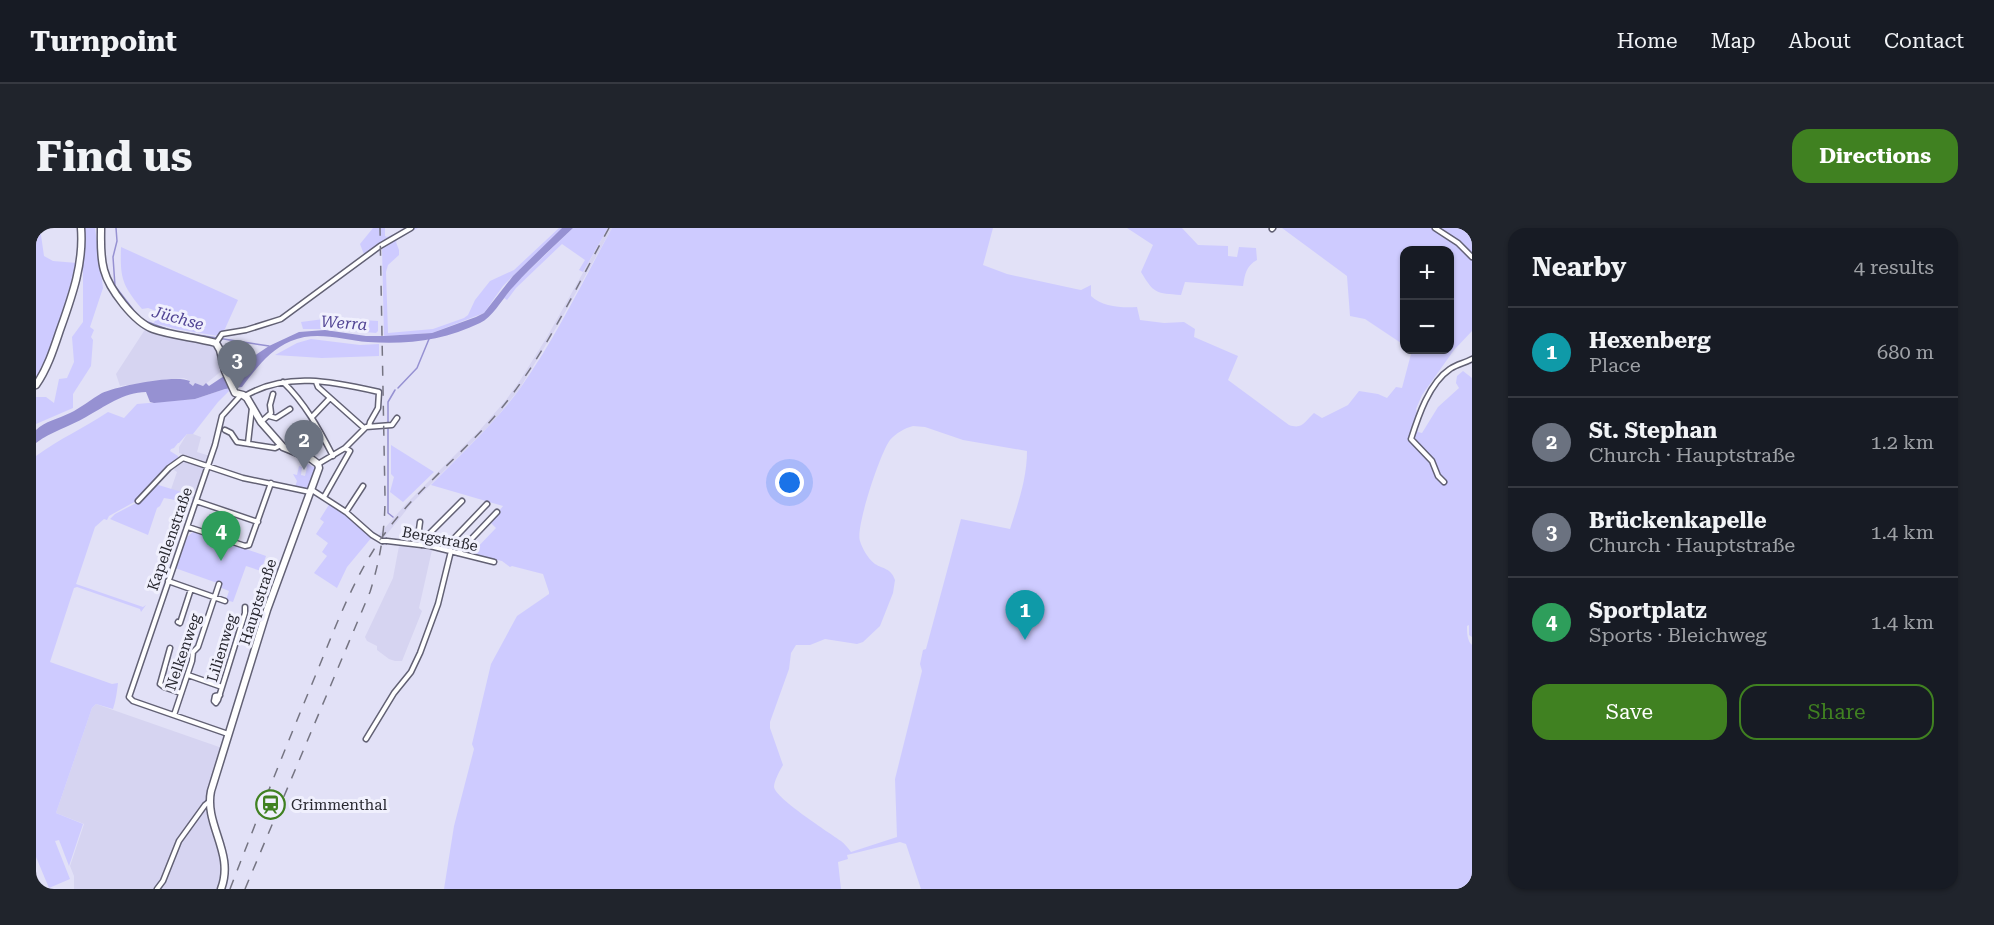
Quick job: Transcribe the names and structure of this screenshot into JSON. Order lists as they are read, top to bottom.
{
  "streets": {
    "main road": ["Hauptstraße"],
    "street": [
      "Kapellenstraße",
      "Bergstraße",
      "Lilienweg",
      "Nelkenweg"
    ]
  },
  "crossings": [
    ["Kapellenstraße", "Nelkenweg"]
  ],
  "water": ["Jüchse", "Werra"],
  "places": {
    "station": ["Grimmenthal"]
  },
  "page": {
    "header": "Turnpoint",
    "nav": [
      "Home",
      "Map",
      "About",
      "Contact"
    ],
    "buttons": [
      "Directions",
      ["Save", "Share"]
    ],
    "title": "Find us",
    "heading": ["Nearby", "4 results"],
    "map_buttons": ["+", "−"],
    "list": [
      {
        "mark": "1",
        "name": "Hexenberg",
        "note": "Place",
        "value": "680 m"
      },
      {
        "mark": "2",
        "name": "St. Stephan",
        "note": "Church · Hauptstraße",
        "value": "1.2 km"
      },
      {
        "mark": "3",
        "name": "Brückenkapelle",
        "note": "Church · Hauptstraße",
        "value": "1.4 km"
      },
      {
        "mark": "4",
        "name": "Sportplatz",
        "note": "Sports · Bleichweg",
        "value": "1.4 km"
      }
    ],
    "pins": [
      "3",
      "2",
      "4",
      "1"
    ]
  }
}
